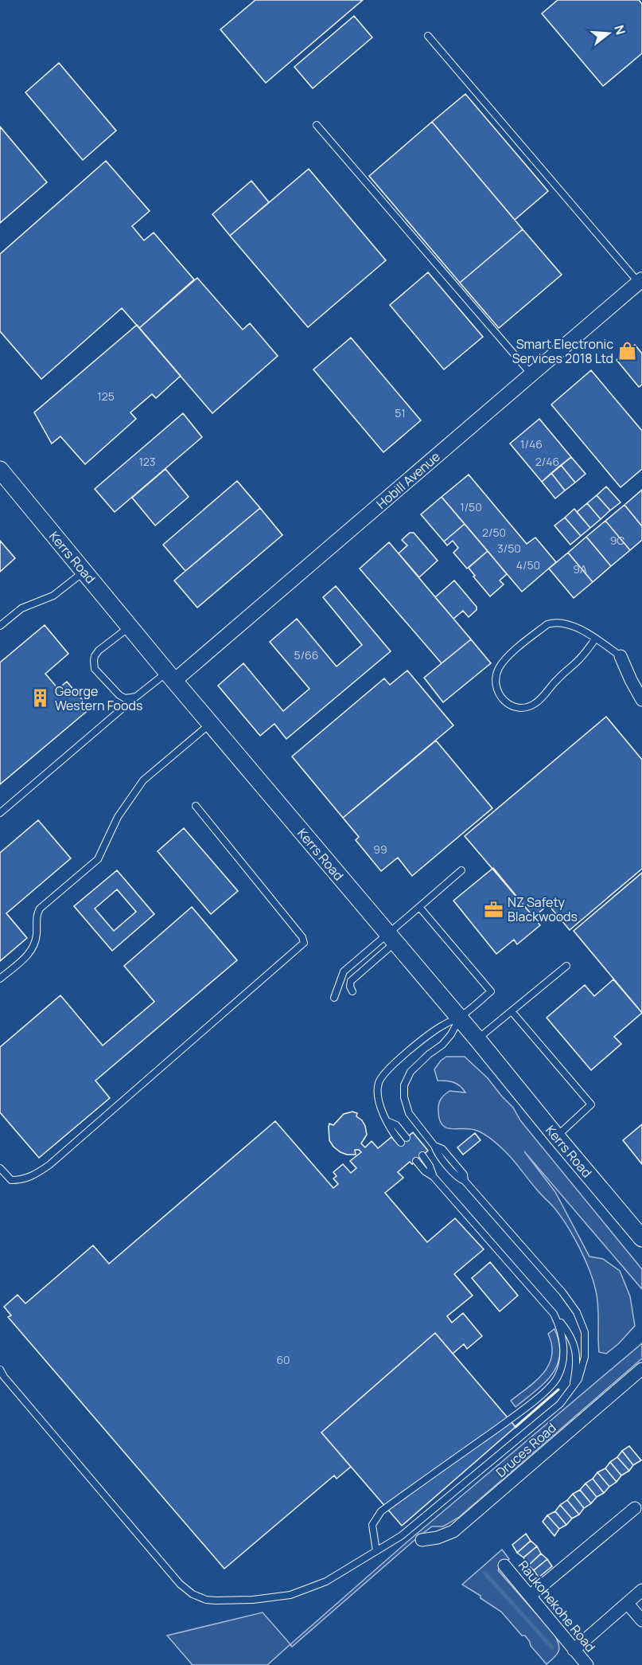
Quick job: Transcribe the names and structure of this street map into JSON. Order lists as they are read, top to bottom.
{
  "streets": {
    "main road": ["Kerrs Road"],
    "street": ["Hobill Avenue", "Druces Road", "Raukohekohe Road"]
  },
  "crossings": [
    ["Hobill Avenue", "Kerrs Road"]
  ],
  "places": {
    "shop": ["Smart Electronic Services 2018 Ltd"],
    "building": ["George Western Foods"],
    "office": ["NZ Safety Blackwoods"]
  },
  "house_numbers": [
    "125",
    "51",
    "1/46",
    "123",
    "2/46",
    "1/50",
    "2/50",
    "9C",
    "3/50",
    "4/50",
    "9A",
    "5/66",
    "99",
    "60"
  ],
  "north": "right"
}
